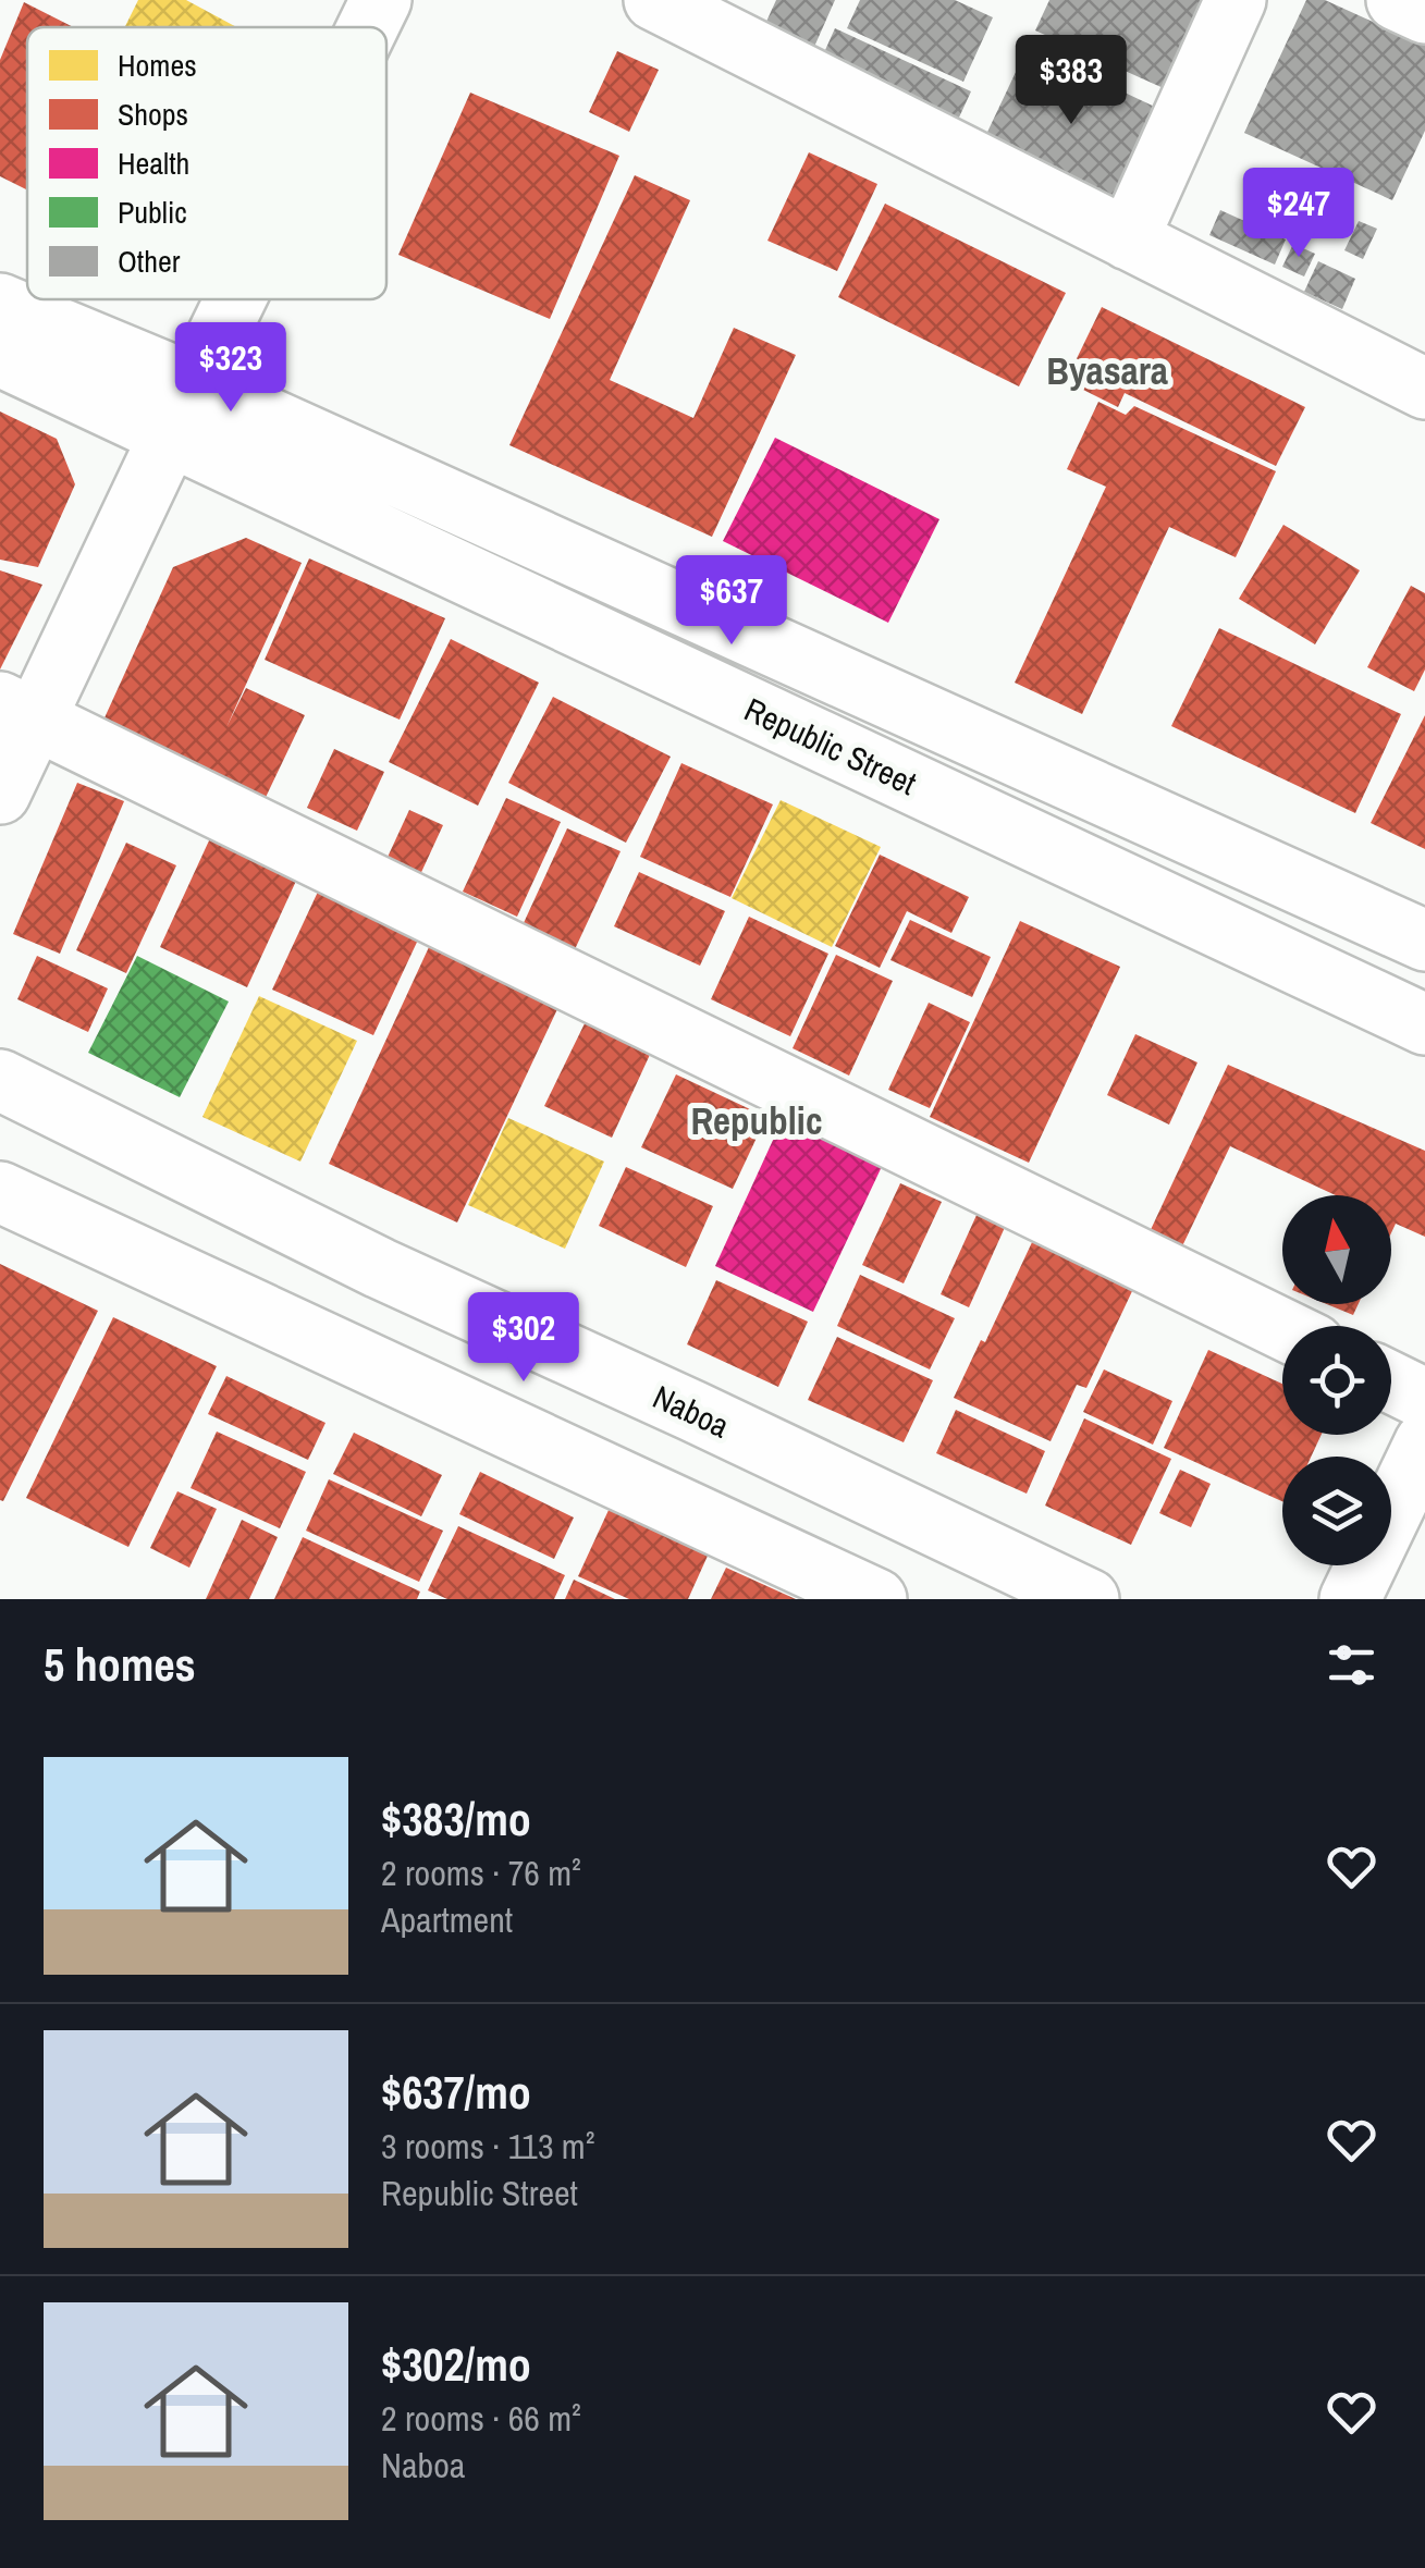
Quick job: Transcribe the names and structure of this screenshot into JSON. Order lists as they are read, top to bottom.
{
  "streets": {
    "street": ["Republic Street", "Naboa"]
  },
  "districts": ["Byasara", "Republic"],
  "legend": [
    "Homes",
    "Shops",
    "Health",
    "Public",
    "Other"
  ],
  "north": "top",
  "page": {
    "price": [
      "$383",
      "$247",
      "$323",
      "$637",
      "$302"
    ],
    "heading": "5 homes",
    "list": [
      {
        "name": "$383/mo",
        "note": "2 rooms · 76 m² · Apartment"
      },
      {
        "name": "$637/mo",
        "note": "3 rooms · 113 m² · Republic Street"
      },
      {
        "name": "$302/mo",
        "note": "2 rooms · 66 m² · Naboa"
      }
    ]
  }
}
